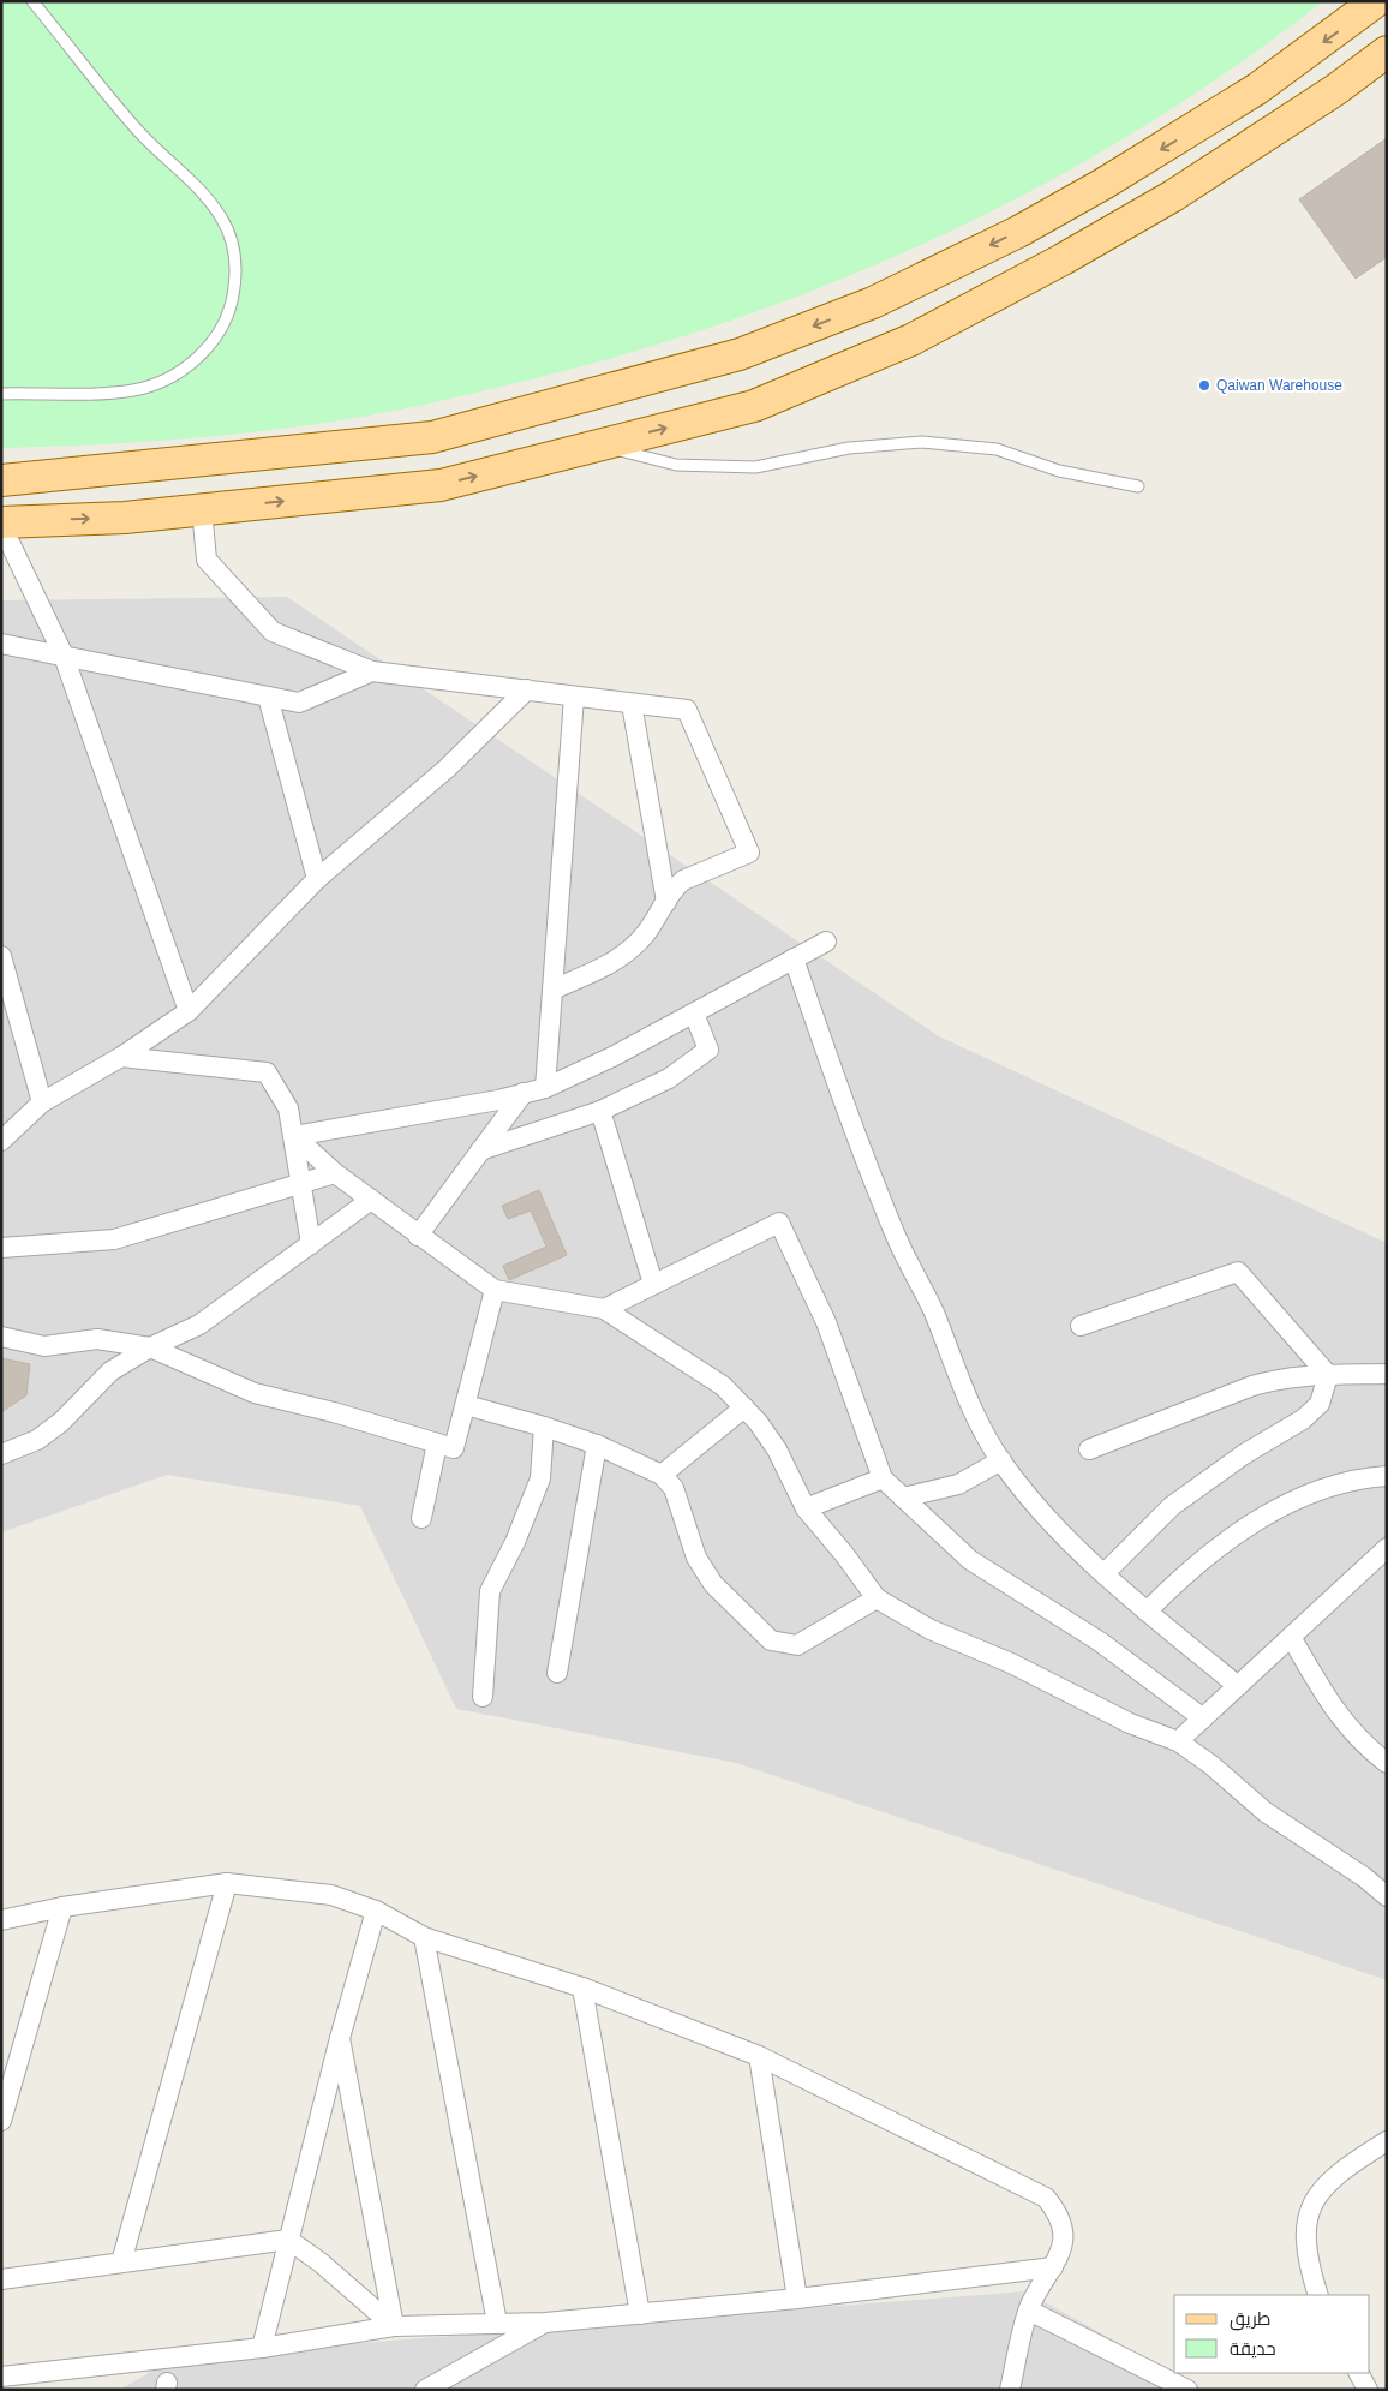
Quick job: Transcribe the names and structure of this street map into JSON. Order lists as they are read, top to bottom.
{
  "places": ["Qaiwan Warehouse"],
  "legend": ["طريق", "حديقة"]
}
